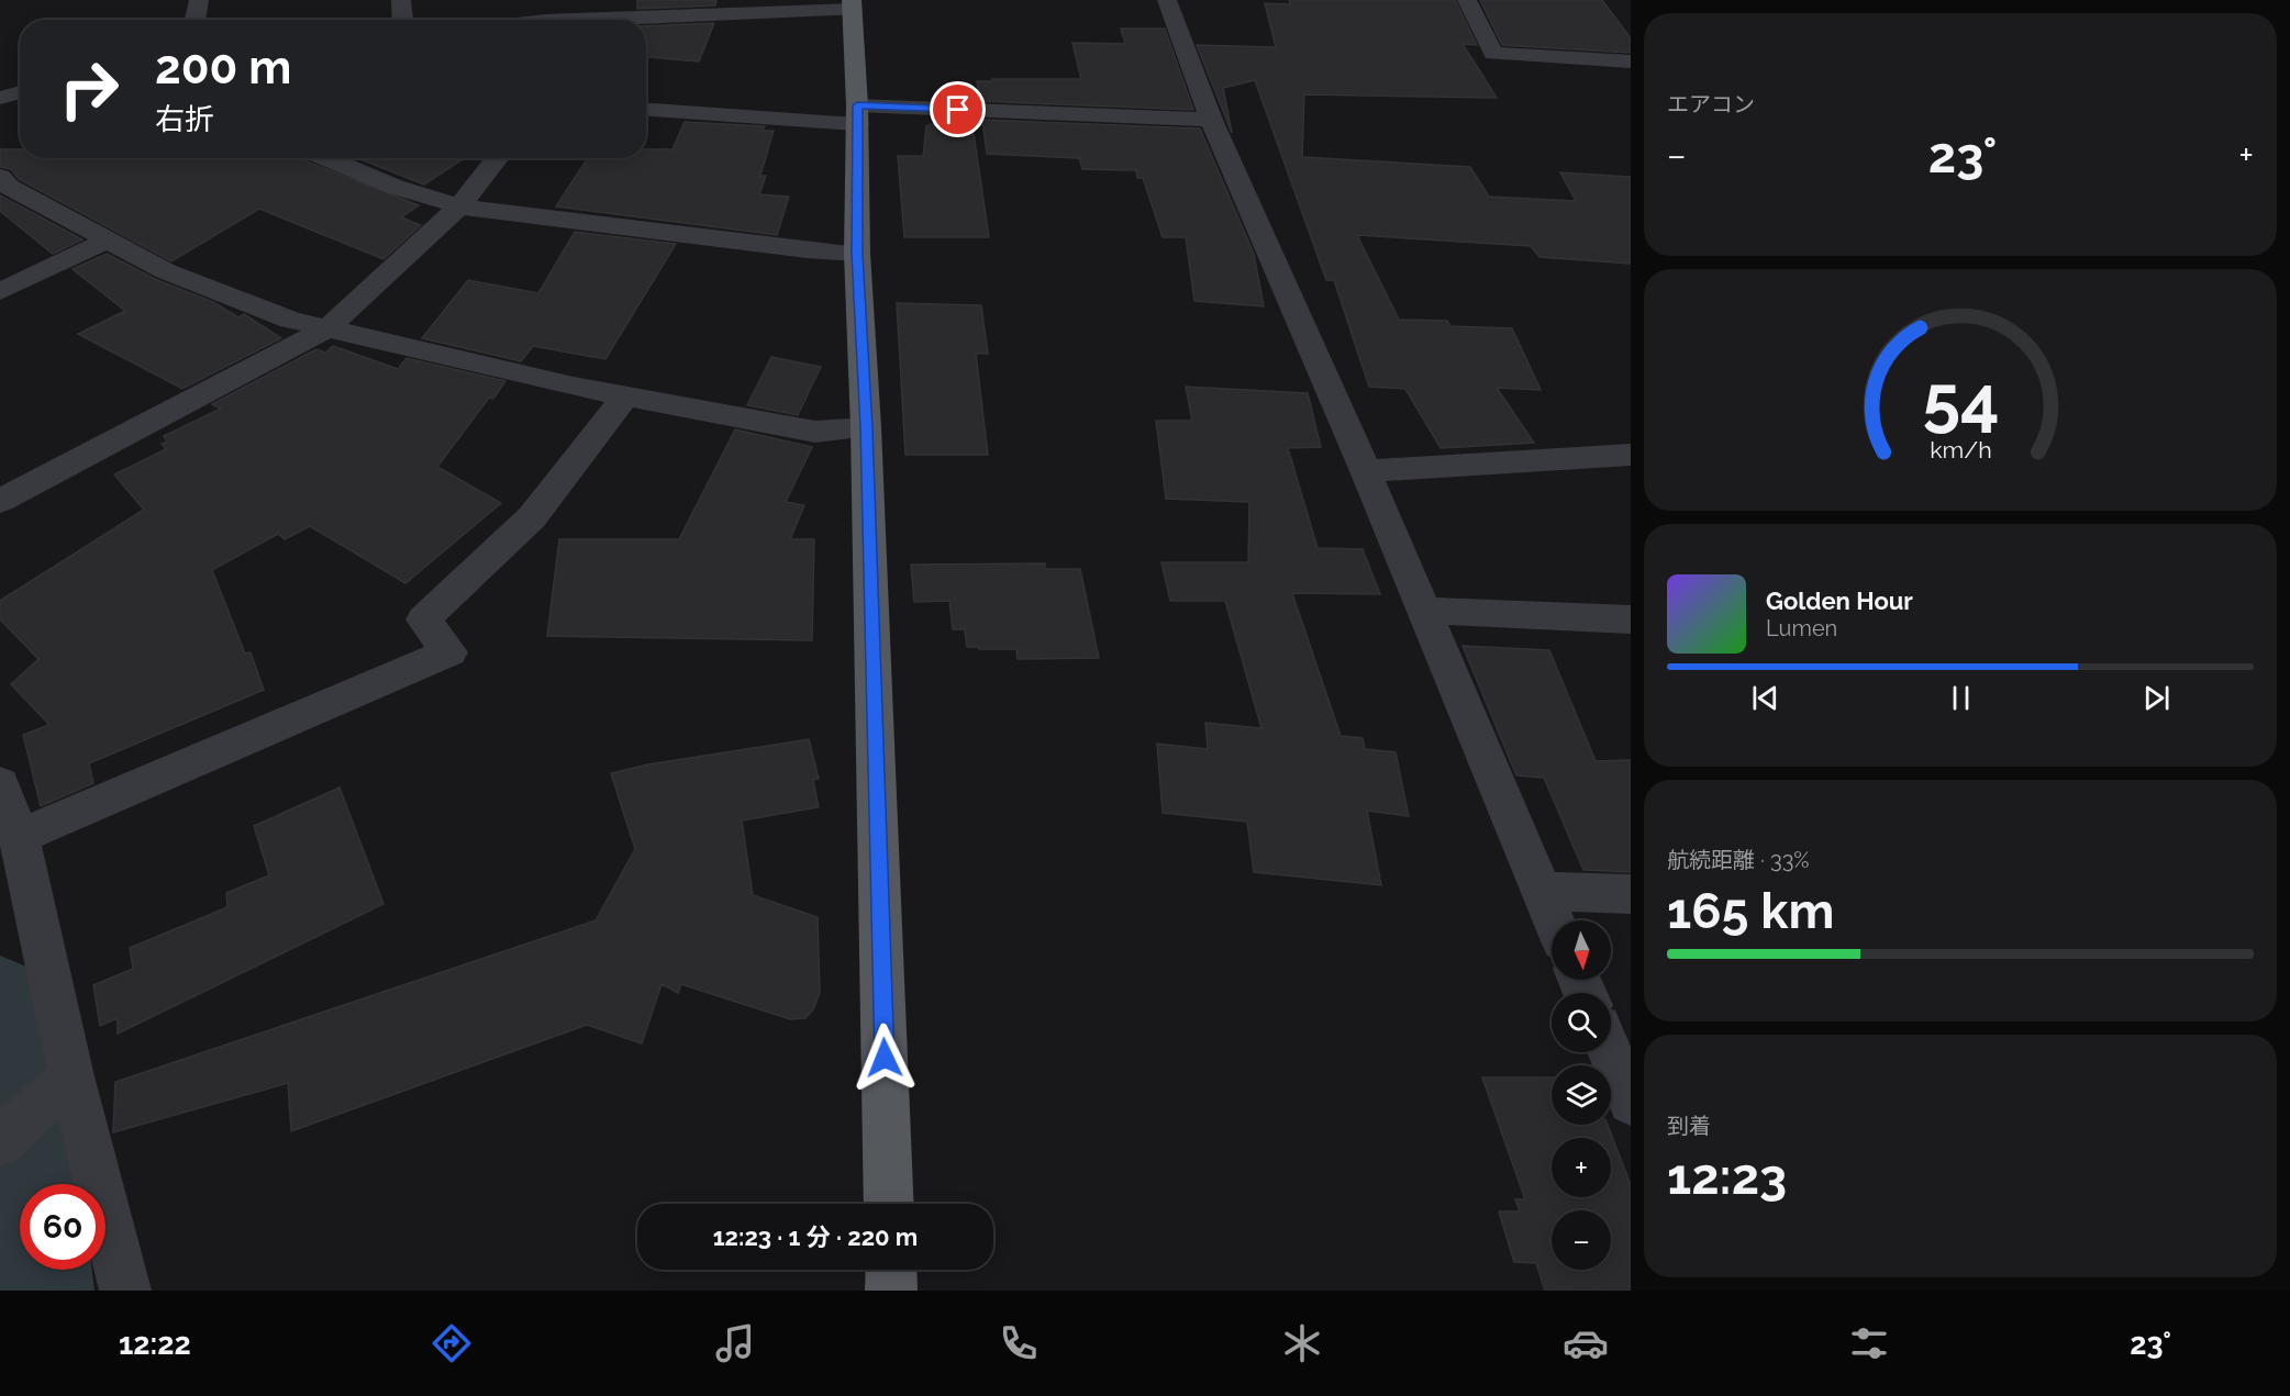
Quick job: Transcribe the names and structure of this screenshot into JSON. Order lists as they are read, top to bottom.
{
  "north": "bottom",
  "page": {
    "tile": [
      "エアコン",
      ["航続距離 · 33%", "165 km"],
      ["到着", "12:23"]
    ],
    "turn": ["200 m", "右折"],
    "heat": ["−", "23°", "+"],
    "song": ["Golden Hour", "Lumen"],
    "map_buttons": ["+", "−"],
    "limit": "60",
    "trip": "12:23 · 1 分 · 220 m",
    "tabs": ["12:22", "23°"],
    "gauge": ["54", "km/h"]
  }
}
